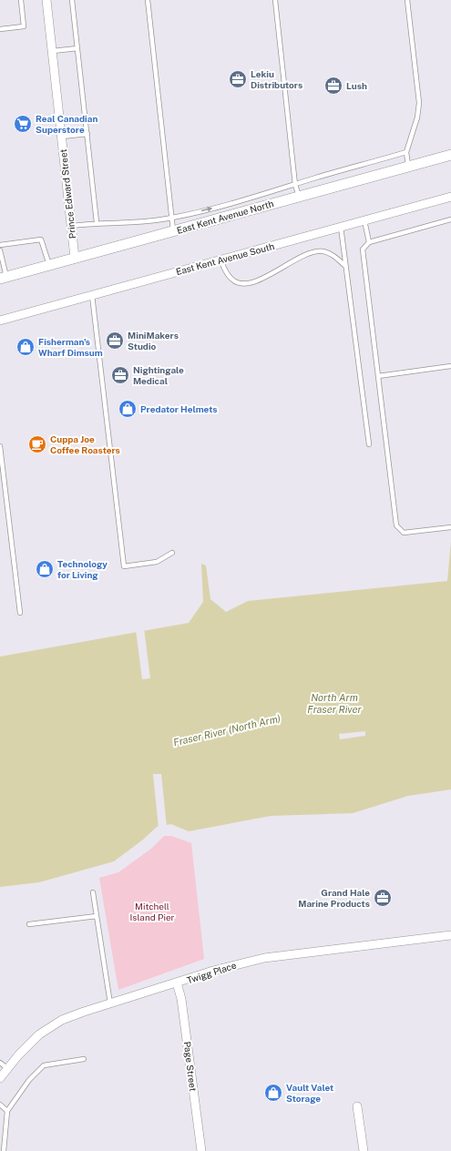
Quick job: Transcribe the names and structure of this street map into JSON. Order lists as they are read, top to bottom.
{
  "streets": {
    "street": [
      "Prince Edward Street",
      "East Kent Avenue North",
      "East Kent Avenue South",
      "Twigg Place",
      "Page Street"
    ]
  },
  "crossings": [
    ["Prince Edward Street", "East Kent Avenue North"],
    ["Twigg Place", "Page Street"]
  ],
  "water": ["North Arm Fraser River", "Fraser River (North Arm)"],
  "parks": ["Mitchell Island Pier"],
  "places": {
    "office": [
      "Lekiu Distributors",
      "Lush",
      "MiniMakers Studio",
      "Nightingale Medical",
      "Grand Hale Marine Products"
    ],
    "supermarket": ["Real Canadian Superstore"],
    "shop": [
      "Fisherman's Wharf Dimsum",
      "Predator Helmets",
      "Technology for Living",
      "Vault Valet Storage"
    ],
    "cafe": ["Cuppa Joe Coffee Roasters"]
  }
}
